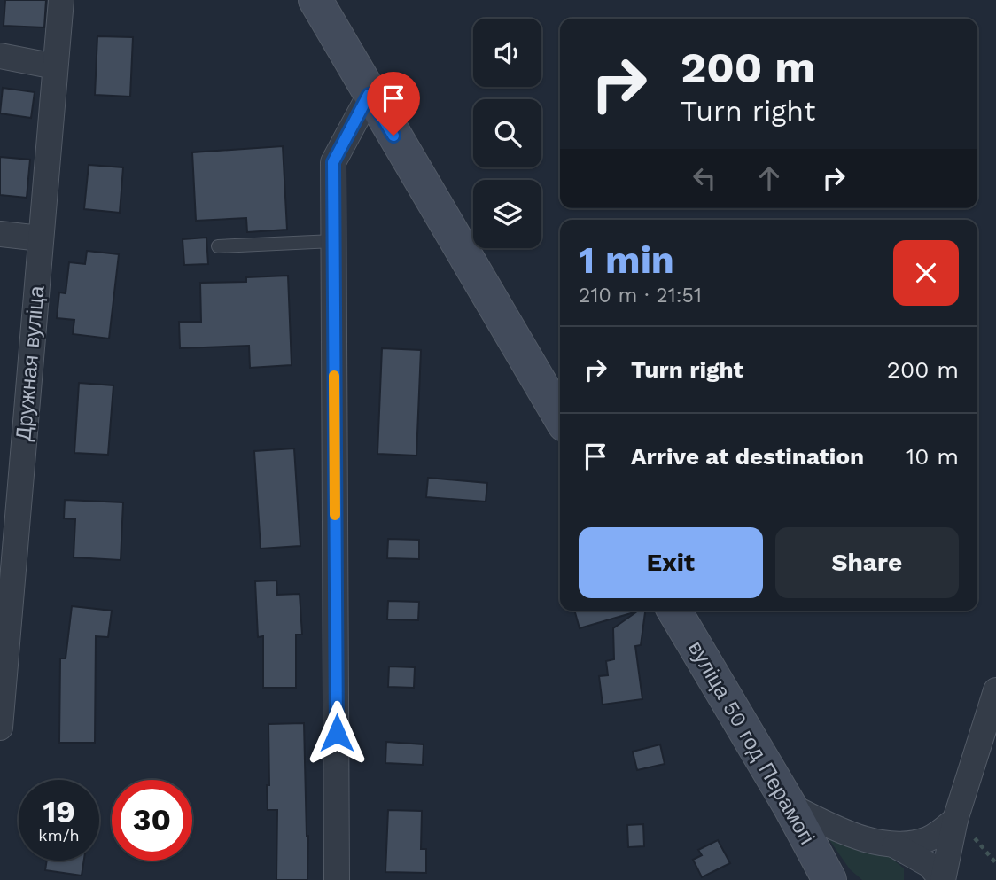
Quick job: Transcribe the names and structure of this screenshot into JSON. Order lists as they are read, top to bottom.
{
  "streets": {
    "main road": ["вуліца 50 год Перамогі"],
    "street": ["Дружная вуліца"]
  },
  "page": {
    "turn": ["200 m", "Turn right"],
    "heading": ["1 min", "210 m · 21:51"],
    "list": [
      {
        "name": "Turn right",
        "value": "200 m"
      },
      {
        "name": "Arrive at destination",
        "value": "10 m"
      }
    ],
    "buttons": ["Exit", "Share"],
    "speed": "19 km/h",
    "limit": "30"
  }
}
